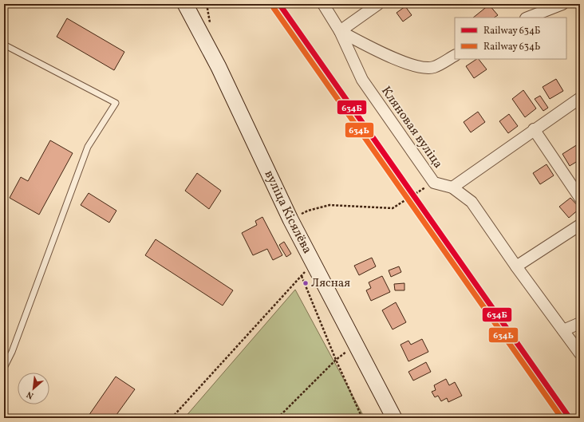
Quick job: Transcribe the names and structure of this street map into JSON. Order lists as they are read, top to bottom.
{
  "streets": {
    "street": ["Кляновая вуліца", "вуліца Кісялёва"]
  },
  "places": ["Лясная"],
  "lines": ["rail line 634Б", "rail line 634Ь"],
  "legend": ["Railway 634Б", "Railway 634Ь"],
  "north": "bottom left"
}
